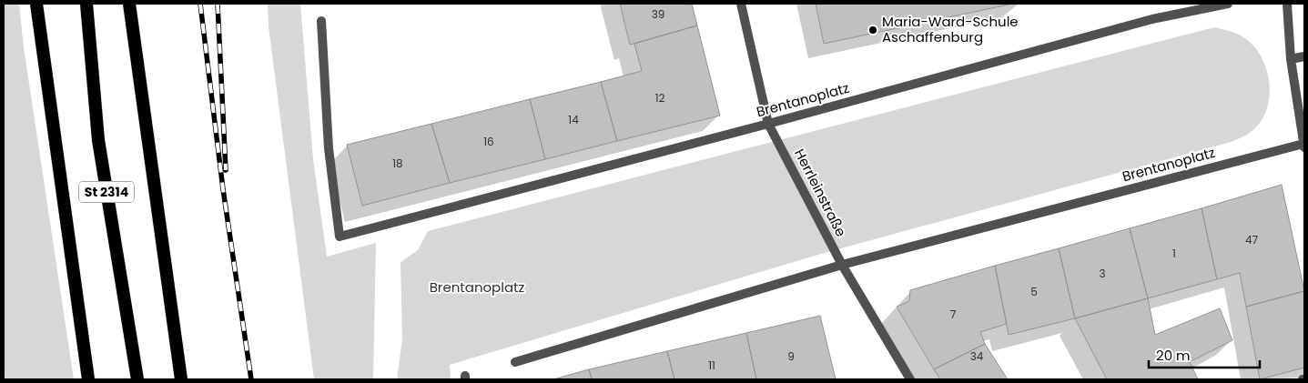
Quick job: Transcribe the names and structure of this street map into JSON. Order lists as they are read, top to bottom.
{
  "streets": {
    "highway": ["St 2314"],
    "street": ["Brentanoplatz", "Herrleinstraße"]
  },
  "crossings": [
    ["Brentanoplatz", "Herrleinstraße"]
  ],
  "parks": ["Brentanoplatz"],
  "places": ["Maria-Ward-Schule Aschaffenburg"],
  "house_numbers": [
    "39",
    "12",
    "14",
    "16",
    "18",
    "47",
    "1",
    "3",
    "5",
    "7",
    "9",
    "34",
    "11"
  ],
  "scale_bar": "20 m"
}
